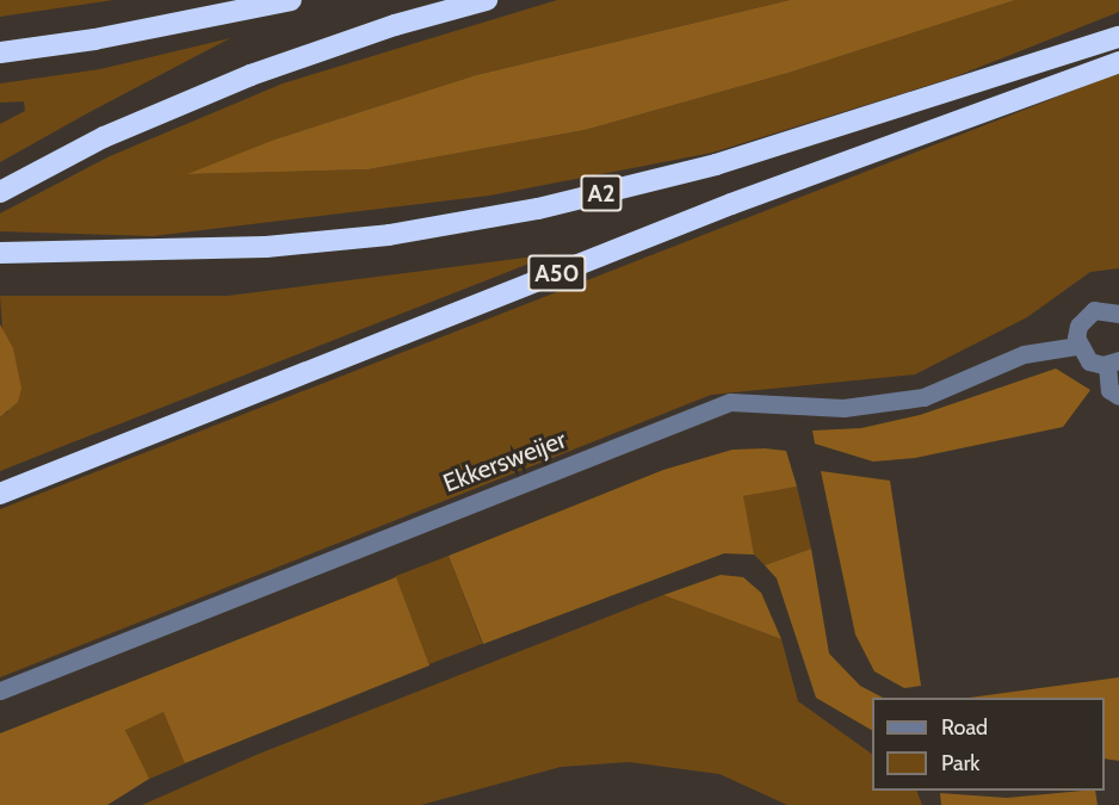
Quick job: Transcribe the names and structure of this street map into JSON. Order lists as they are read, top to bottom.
{
  "streets": {
    "highway": ["A2", "A50"],
    "street": ["Ekkersweijer"]
  },
  "legend": ["Road", "Park"]
}
